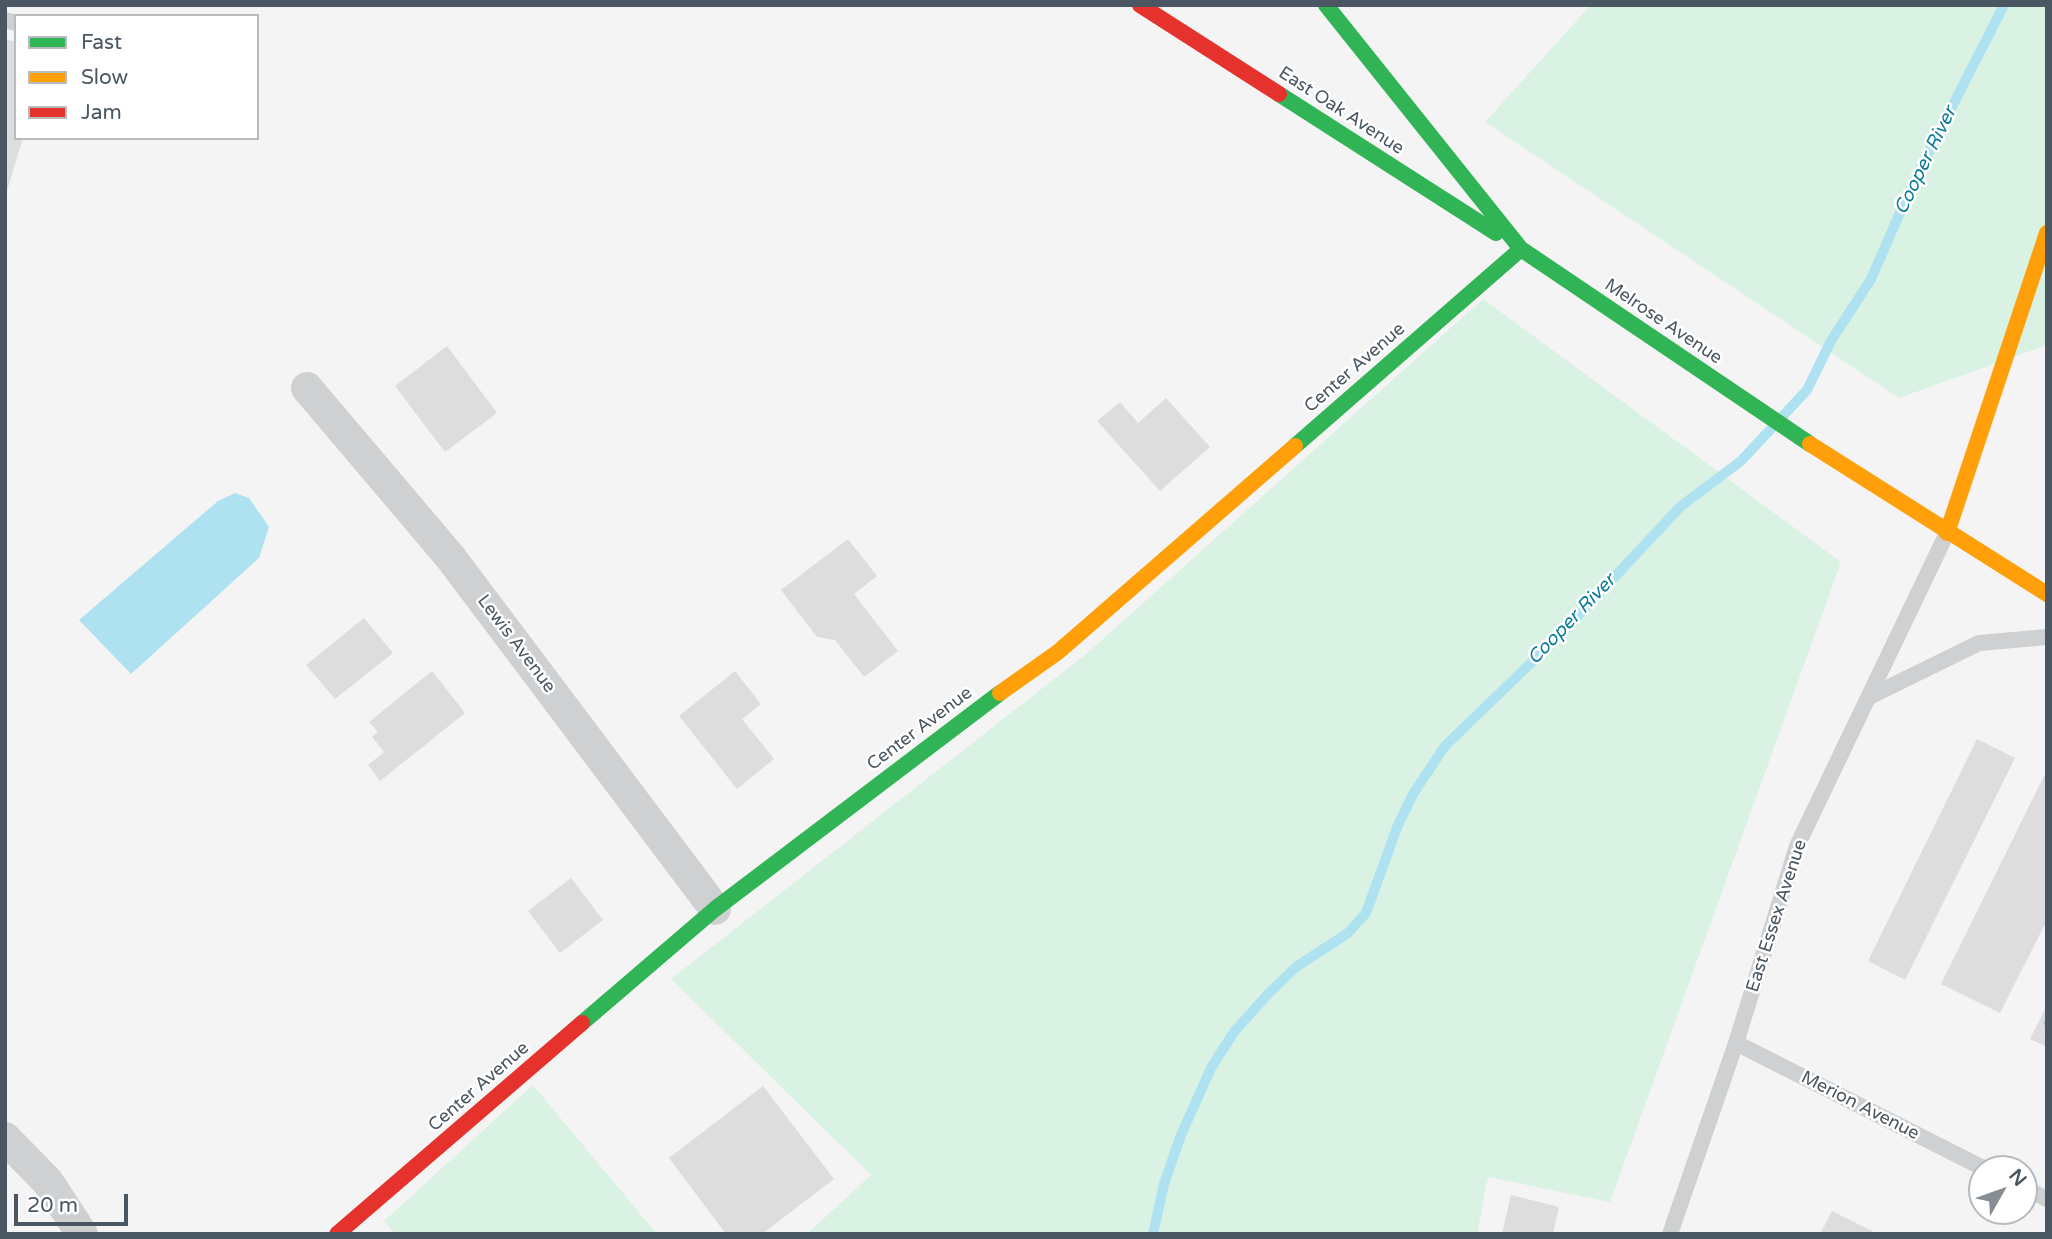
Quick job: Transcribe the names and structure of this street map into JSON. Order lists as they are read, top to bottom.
{
  "streets": {
    "main road": ["East Oak Avenue", "Melrose Avenue", "Center Avenue"],
    "street": ["Lewis Avenue"],
    "lane": ["East Essex Avenue", "Merion Avenue"]
  },
  "crossings": [
    ["East Oak Avenue", "Melrose Avenue"],
    ["East Oak Avenue", "Center Avenue"],
    ["Melrose Avenue", "Center Avenue"],
    ["Melrose Avenue", "East Essex Avenue"],
    ["Center Avenue", "Lewis Avenue"],
    ["East Essex Avenue", "Merion Avenue"]
  ],
  "water": ["Cooper River"],
  "legend": ["Fast", "Slow", "Jam"],
  "scale_bar": "20 m",
  "north": "top right"
}
